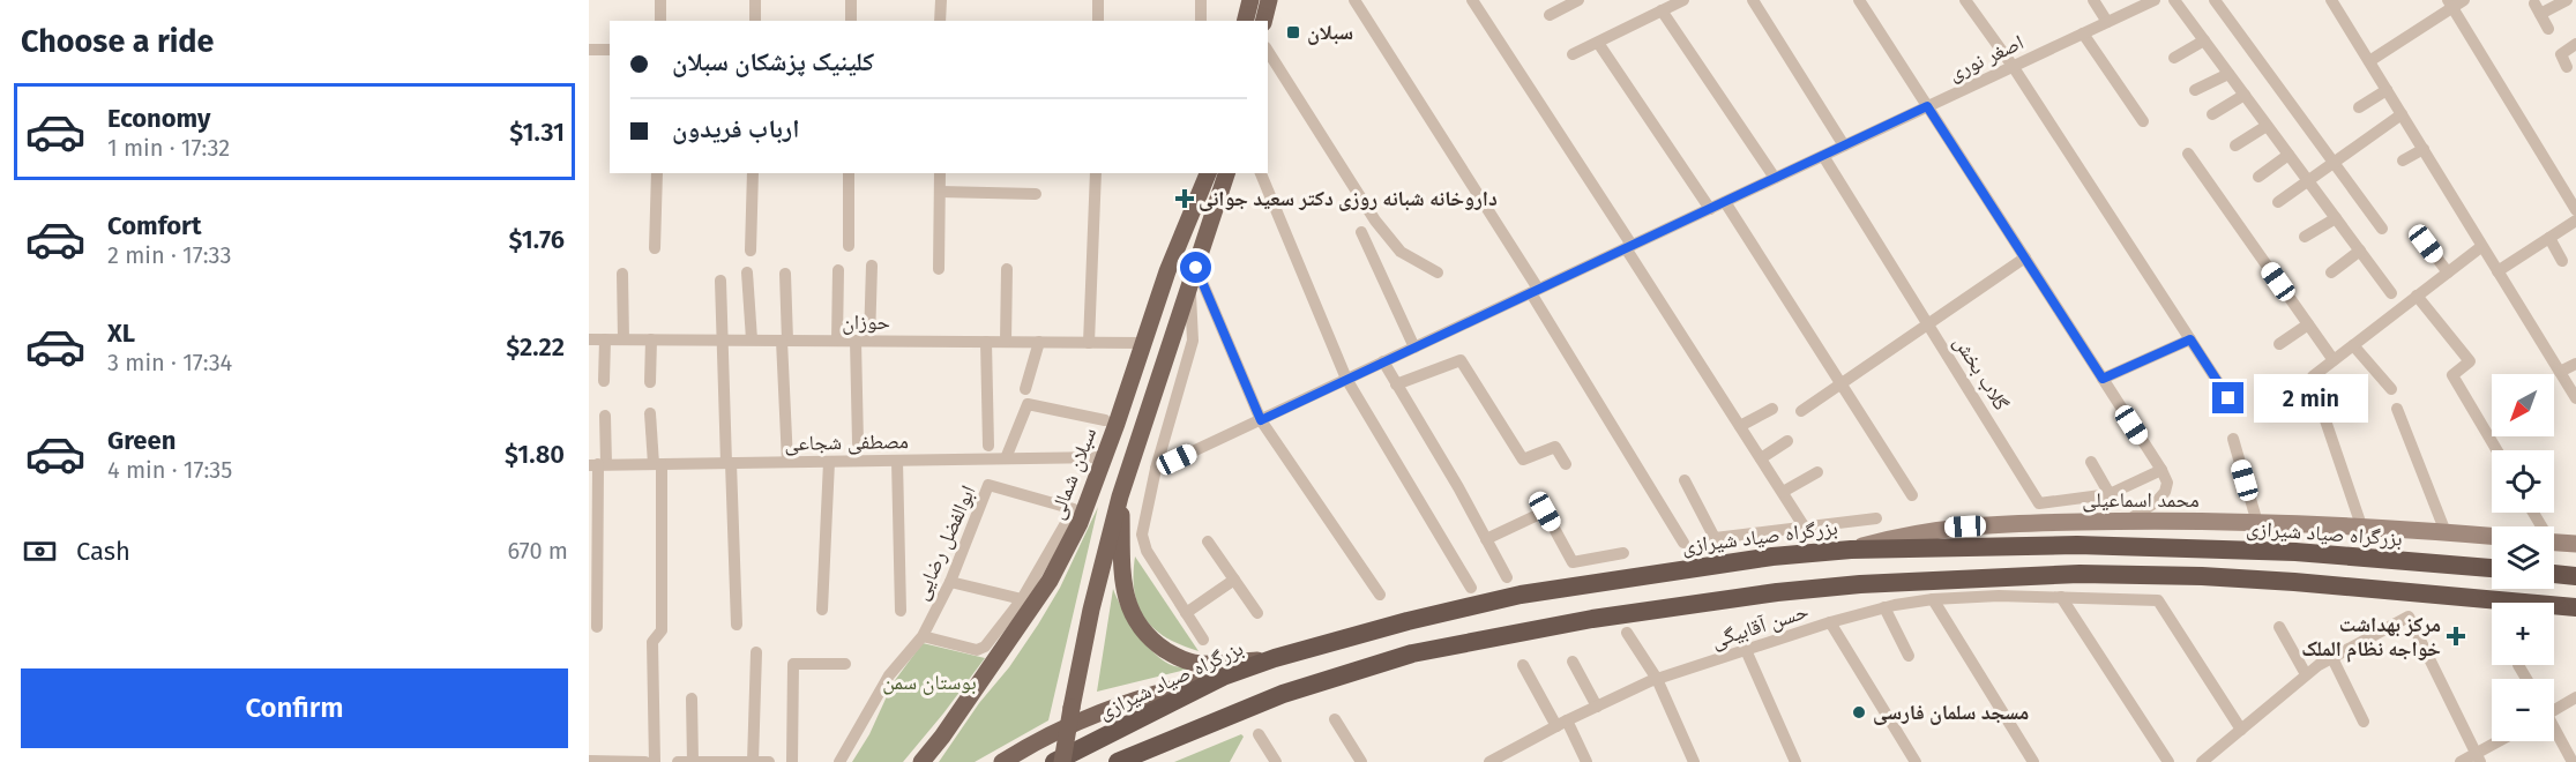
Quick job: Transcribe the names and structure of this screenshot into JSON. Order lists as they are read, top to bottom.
{
  "streets": {
    "highway": ["بزرگراه صیاد شیرازی"],
    "main road": ["سبلان شمالی", "محمد اسماعیلی"],
    "street": [
      "اصغر نوری",
      "حوزان",
      "گلاب بخش",
      "مصطفی شجاعی",
      "ابوالفضل رضایی",
      "حسن آقابیگی"
    ]
  },
  "crossings": [
    ["اصغر نوری", "گلاب بخش"],
    ["حوزان", "سبلان شمالی"],
    ["مصطفی شجاعی", "سبلان شمالی"],
    ["محمد اسماعیلی", "بزرگراه صیاد شیرازی"]
  ],
  "parks": ["بوستان سمن"],
  "places": {
    "transit": ["سبلان"],
    "health": ["داروخانه شبانه روزی دکتر سعید جوانی", "مرکز بهداشت خواجه نظام الملک"],
    "other": ["مسجد سلمان فارسی"]
  },
  "north": "bottom left",
  "page": {
    "heading": "Choose a ride",
    "banner": ["کلینیک پزشکان سبلان", "ارباب فریدون"],
    "list": [
      {
        "name": "Economy",
        "note": "1 min · 17:32",
        "value": "$1.31"
      },
      {
        "name": "Comfort",
        "note": "2 min · 17:33",
        "value": "$1.76"
      },
      {
        "name": "XL",
        "note": "3 min · 17:34",
        "value": "$2.22"
      },
      {
        "name": "Green",
        "note": "4 min · 17:35",
        "value": "$1.80"
      }
    ],
    "map_buttons": ["+", "−"],
    "bubble": "2 min",
    "pay": ["Cash", "670 m"],
    "buttons": "Confirm"
  }
}
